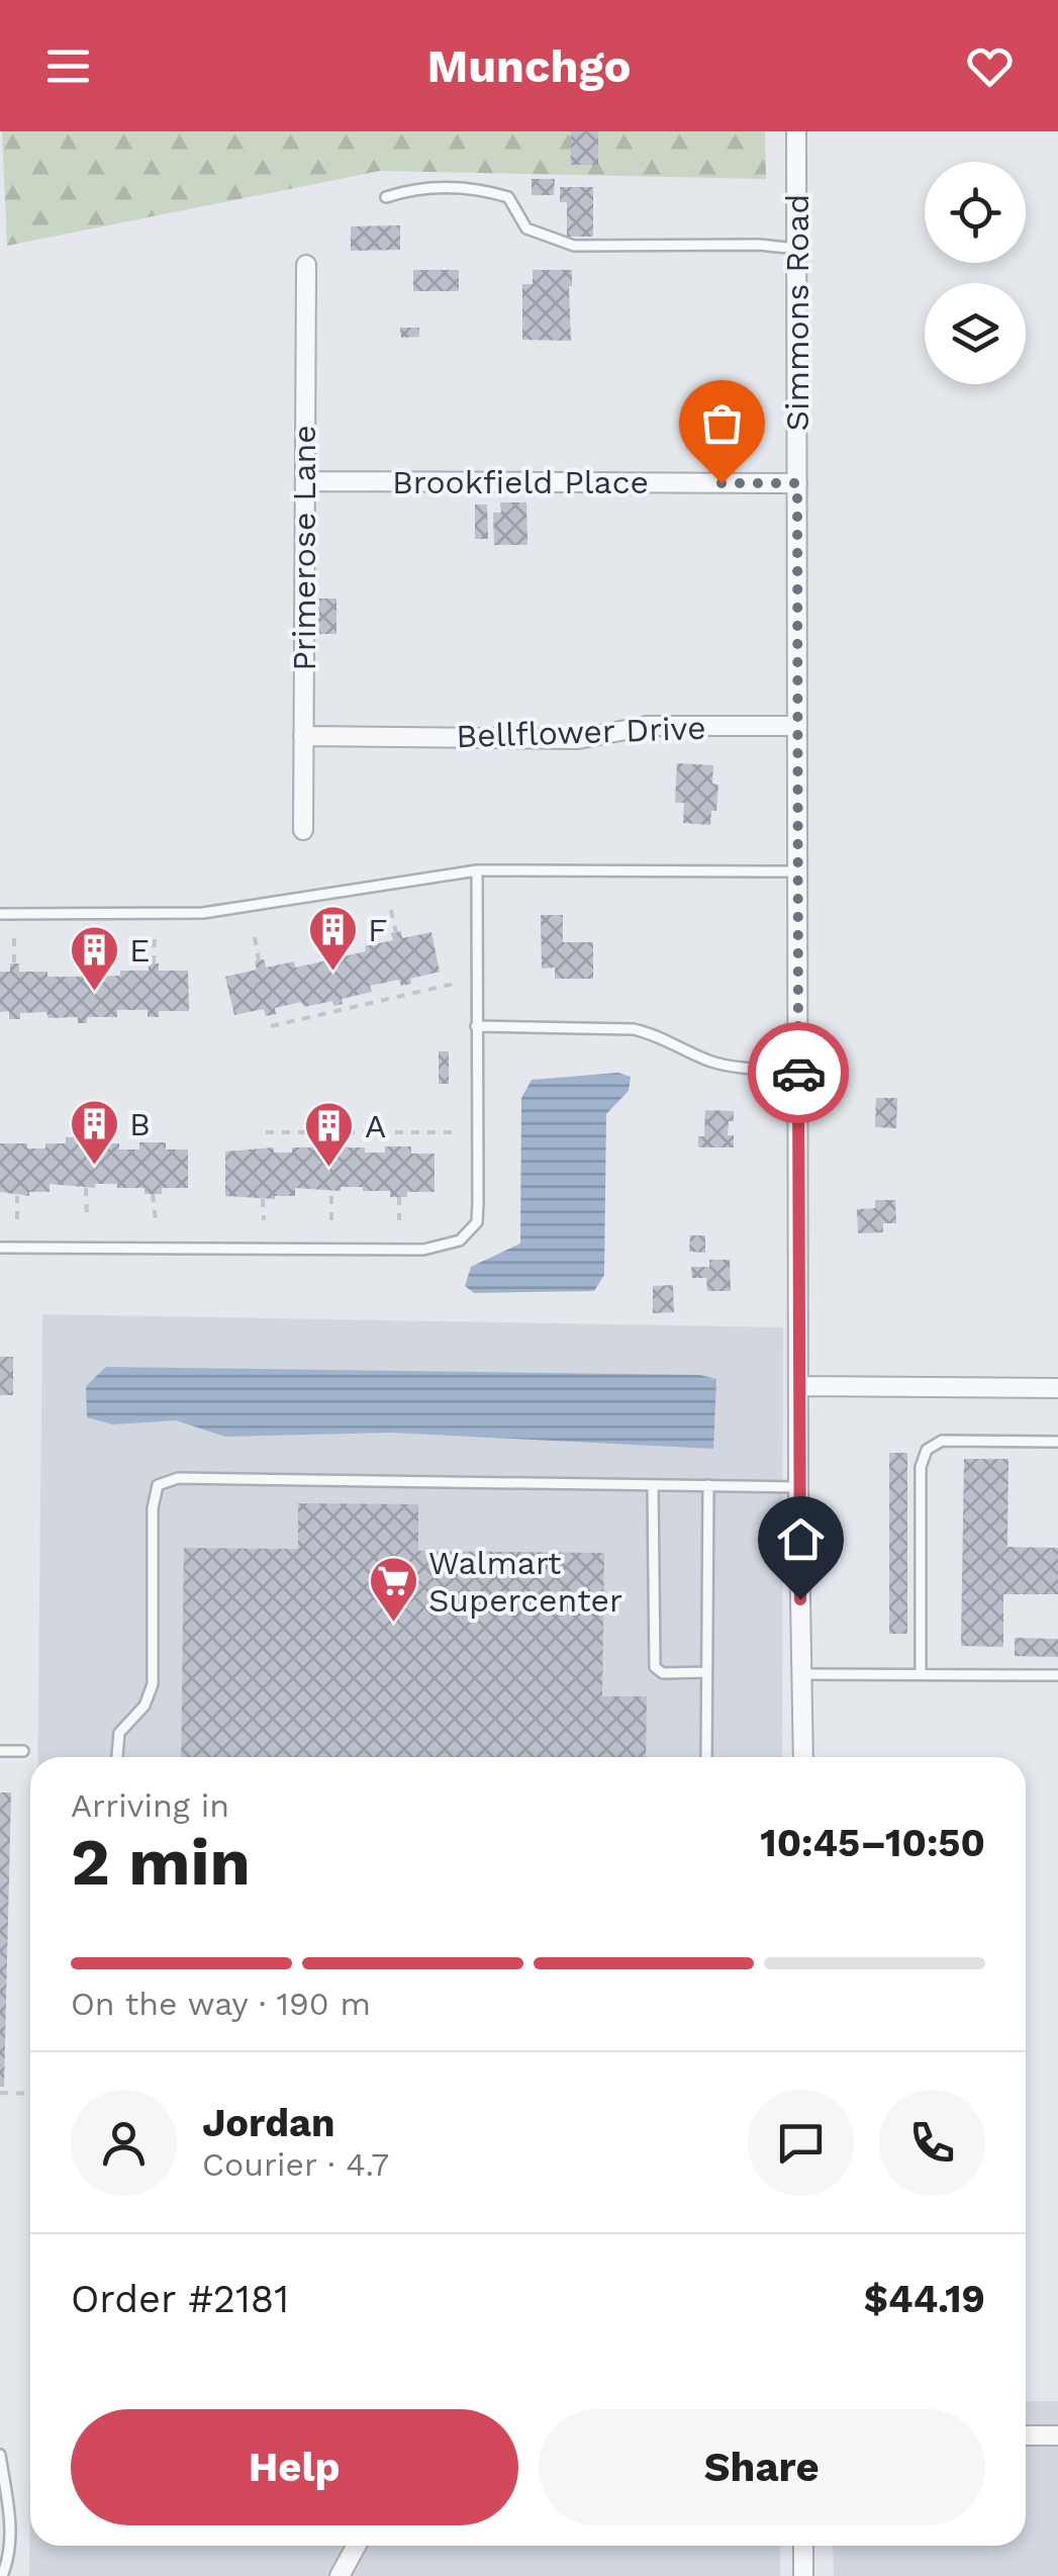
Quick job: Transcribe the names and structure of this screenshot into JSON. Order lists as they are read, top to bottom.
{
  "streets": {
    "street": [
      "Simmons Road",
      "Brookfield Place",
      "Primerose Lane",
      "Bellflower Drive"
    ]
  },
  "crossings": [
    ["Simmons Road", "Brookfield Place"],
    ["Simmons Road", "Bellflower Drive"],
    ["Brookfield Place", "Primerose Lane"],
    ["Primerose Lane", "Bellflower Drive"]
  ],
  "places": {
    "building": [
      "F",
      "E",
      "B",
      "A"
    ],
    "supermarket": ["Walmart Supercenter"]
  },
  "page": {
    "header": "Munchgo",
    "heading": ["2 min", "Arriving in", "10:45–10:50"],
    "panel": [
      "Jordan",
      "Courier · 4.7",
      "Order #2181",
      "$44.19"
    ],
    "bar": "On the way · 190 m",
    "buttons": ["Help", "Share"]
  }
}
